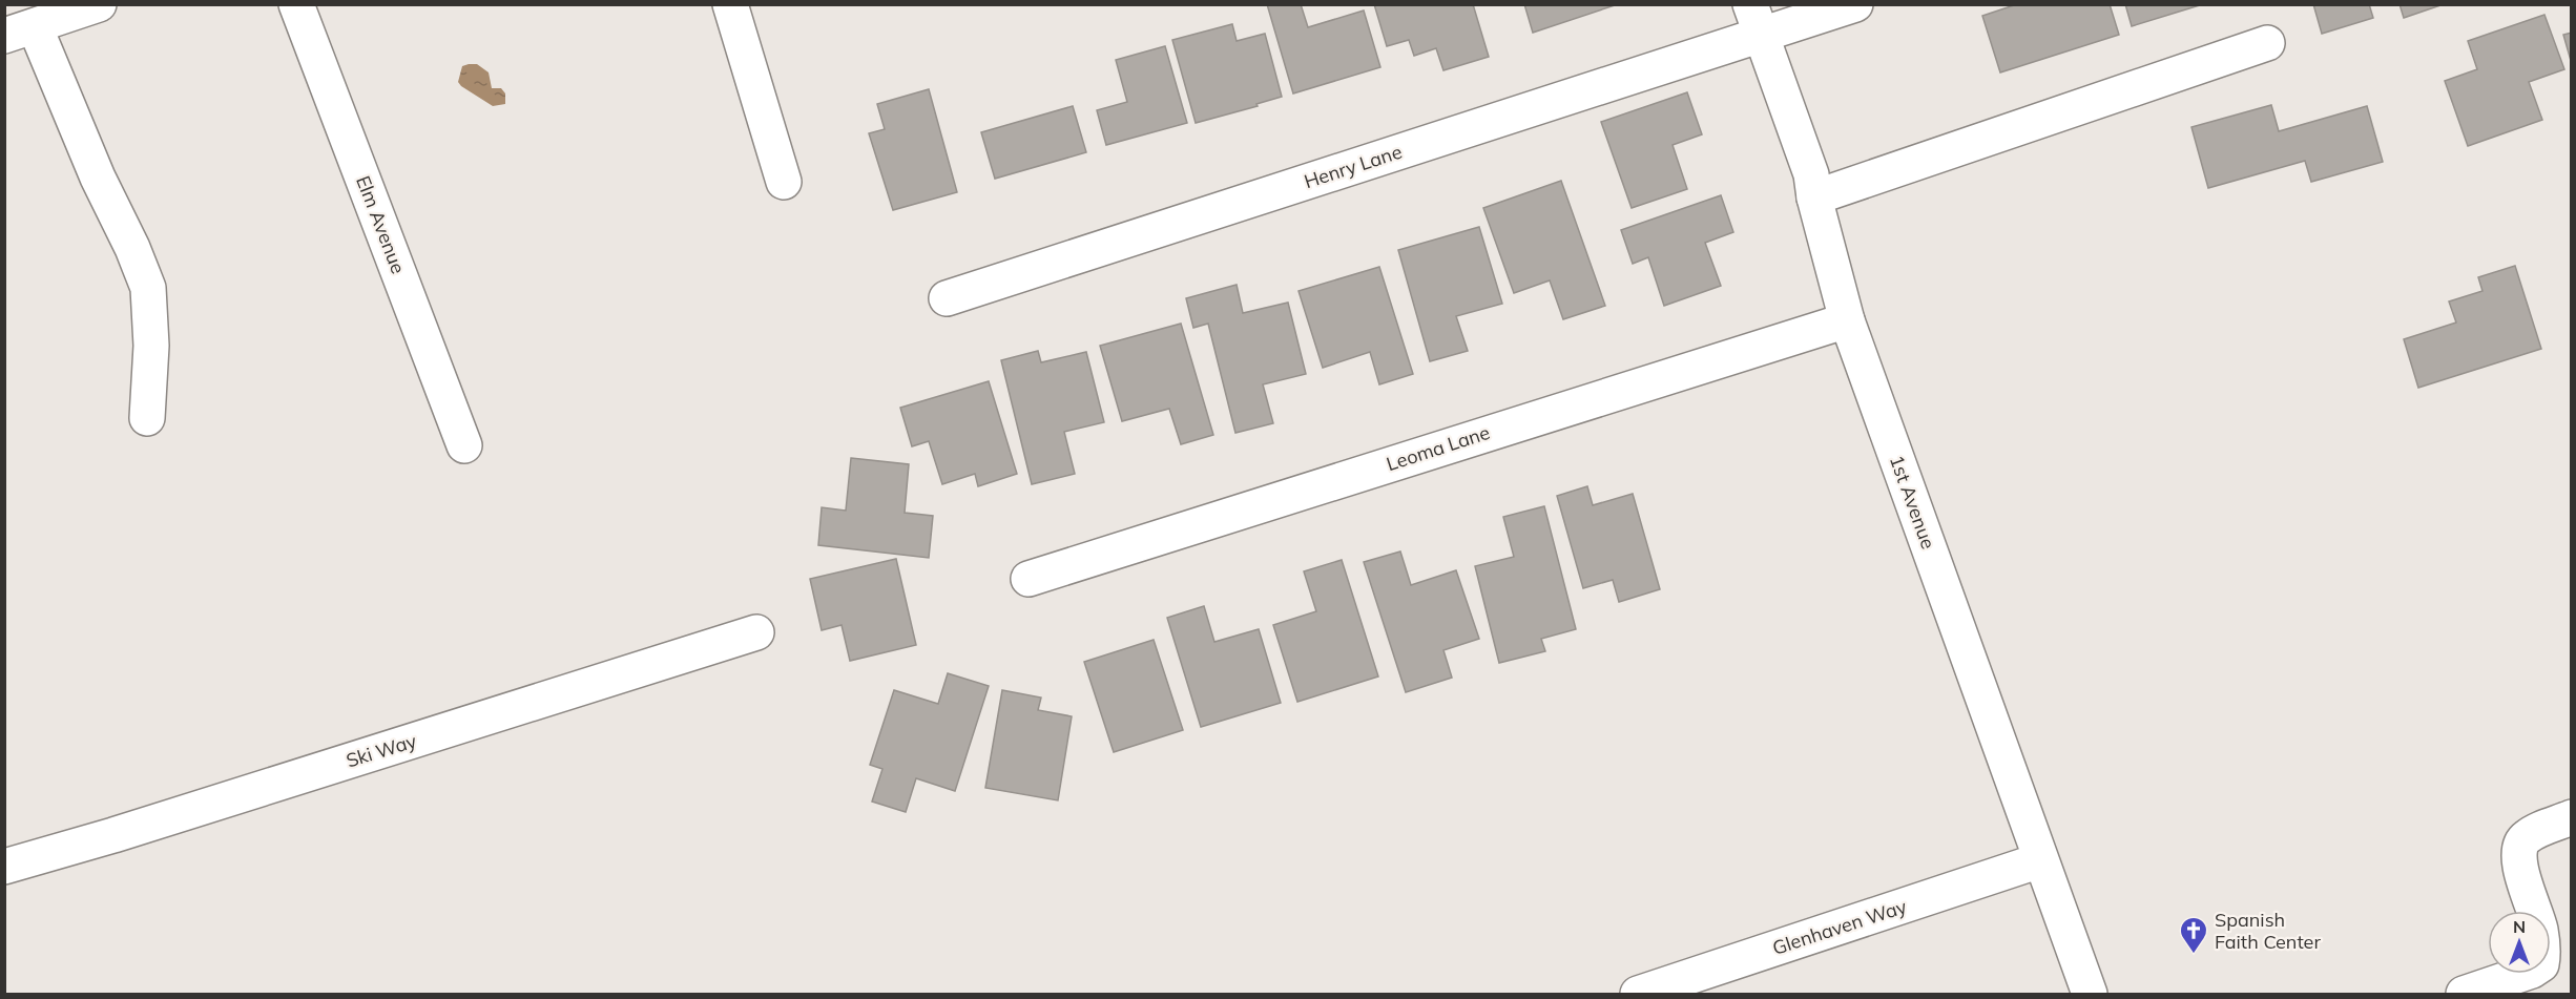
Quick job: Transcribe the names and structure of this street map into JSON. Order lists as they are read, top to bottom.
{
  "streets": {
    "street": [
      "Henry Lane",
      "Elm Avenue",
      "Leoma Lane",
      "1st Avenue",
      "Ski Way",
      "Glenhaven Way"
    ]
  },
  "crossings": [
    ["Henry Lane", "1st Avenue"],
    ["Leoma Lane", "1st Avenue"],
    ["1st Avenue", "Glenhaven Way"]
  ],
  "places": {
    "church": ["Spanish Faith Center"]
  },
  "north": "top"
}
